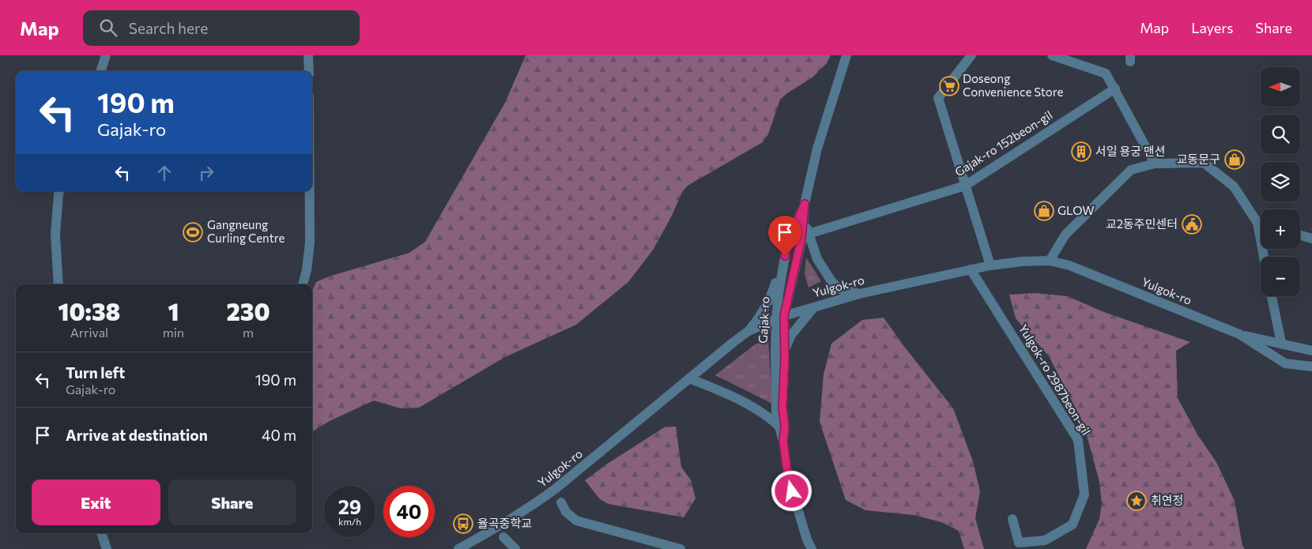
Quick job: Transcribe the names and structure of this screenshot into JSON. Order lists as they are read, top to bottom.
{
  "streets": {
    "street": [
      "Gajak-ro 152beon-gil",
      "Yulgok-ro",
      "Gajak-ro",
      "Yulgok-ro 2987beon-gil"
    ]
  },
  "crossings": [
    ["Yulgok-ro", "Gajak-ro"],
    ["Yulgok-ro", "Yulgok-ro 2987beon-gil"]
  ],
  "places": {
    "supermarket": ["Doseong Convenience Store"],
    "building": ["서일 용궁 맨션"],
    "shop": ["교동문구", "GLOW"],
    "public building": ["교2동주민센터"],
    "sports": ["Gangneung Curling Centre"],
    "place": ["취연정"],
    "bus stop": ["율곡중학교"]
  },
  "north": "left",
  "page": {
    "header": "Map",
    "search": "Search here",
    "nav": ["Map", "Layers", "Share"],
    "map_buttons": ["+", "−"],
    "turn": ["190 m", "Gajak-ro"],
    "eta": [
      "10:38",
      "Arrival",
      "1",
      "min",
      "230",
      "m"
    ],
    "list": [
      {
        "name": "Turn left",
        "note": "Gajak-ro",
        "value": "190 m"
      },
      {
        "name": "Arrive at destination",
        "value": "40 m"
      }
    ],
    "buttons": ["Exit", "Share"],
    "speed": "29 km/h",
    "limit": "40"
  }
}
